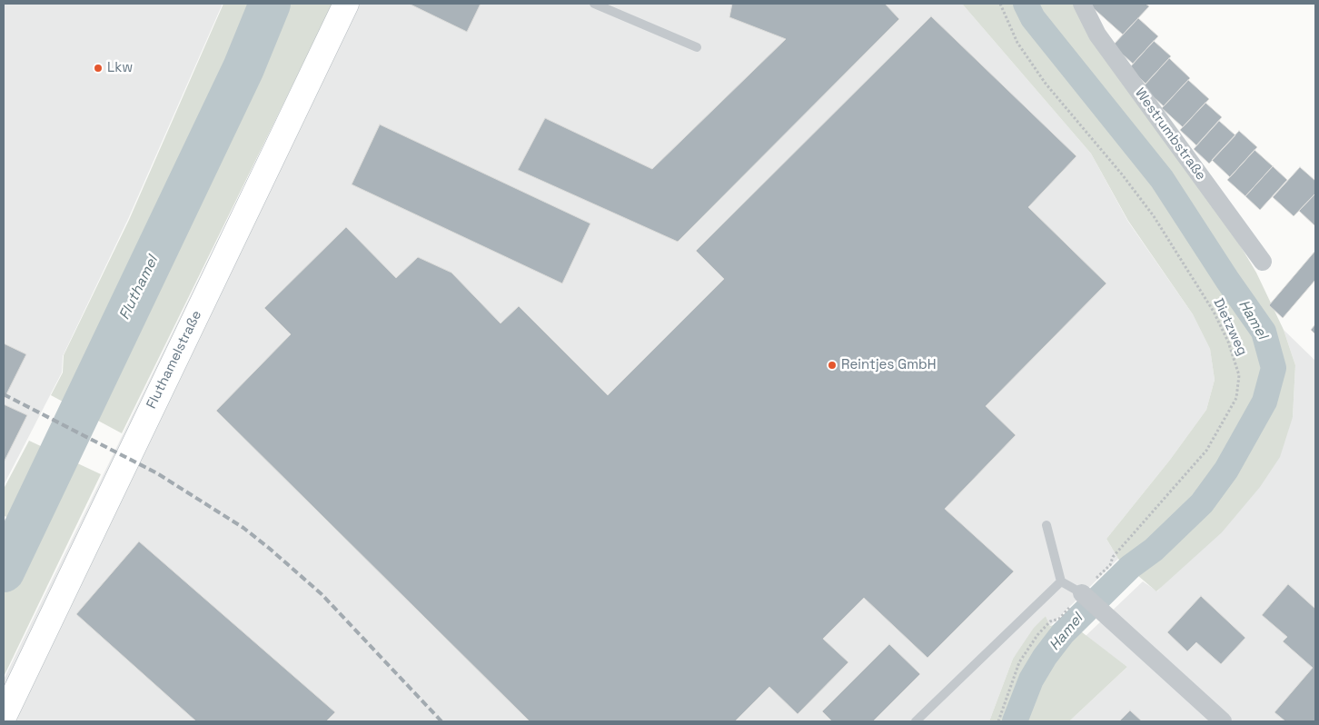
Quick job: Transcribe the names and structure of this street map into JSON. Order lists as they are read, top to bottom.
{
  "streets": {
    "main road": ["Fluthamelstraße"],
    "street": ["Westrumbstraße"],
    "path": ["Dietzweg"]
  },
  "water": ["Fluthamel", "Hamel"],
  "places": ["Lkw", "Reintjes GmbH"]
}
